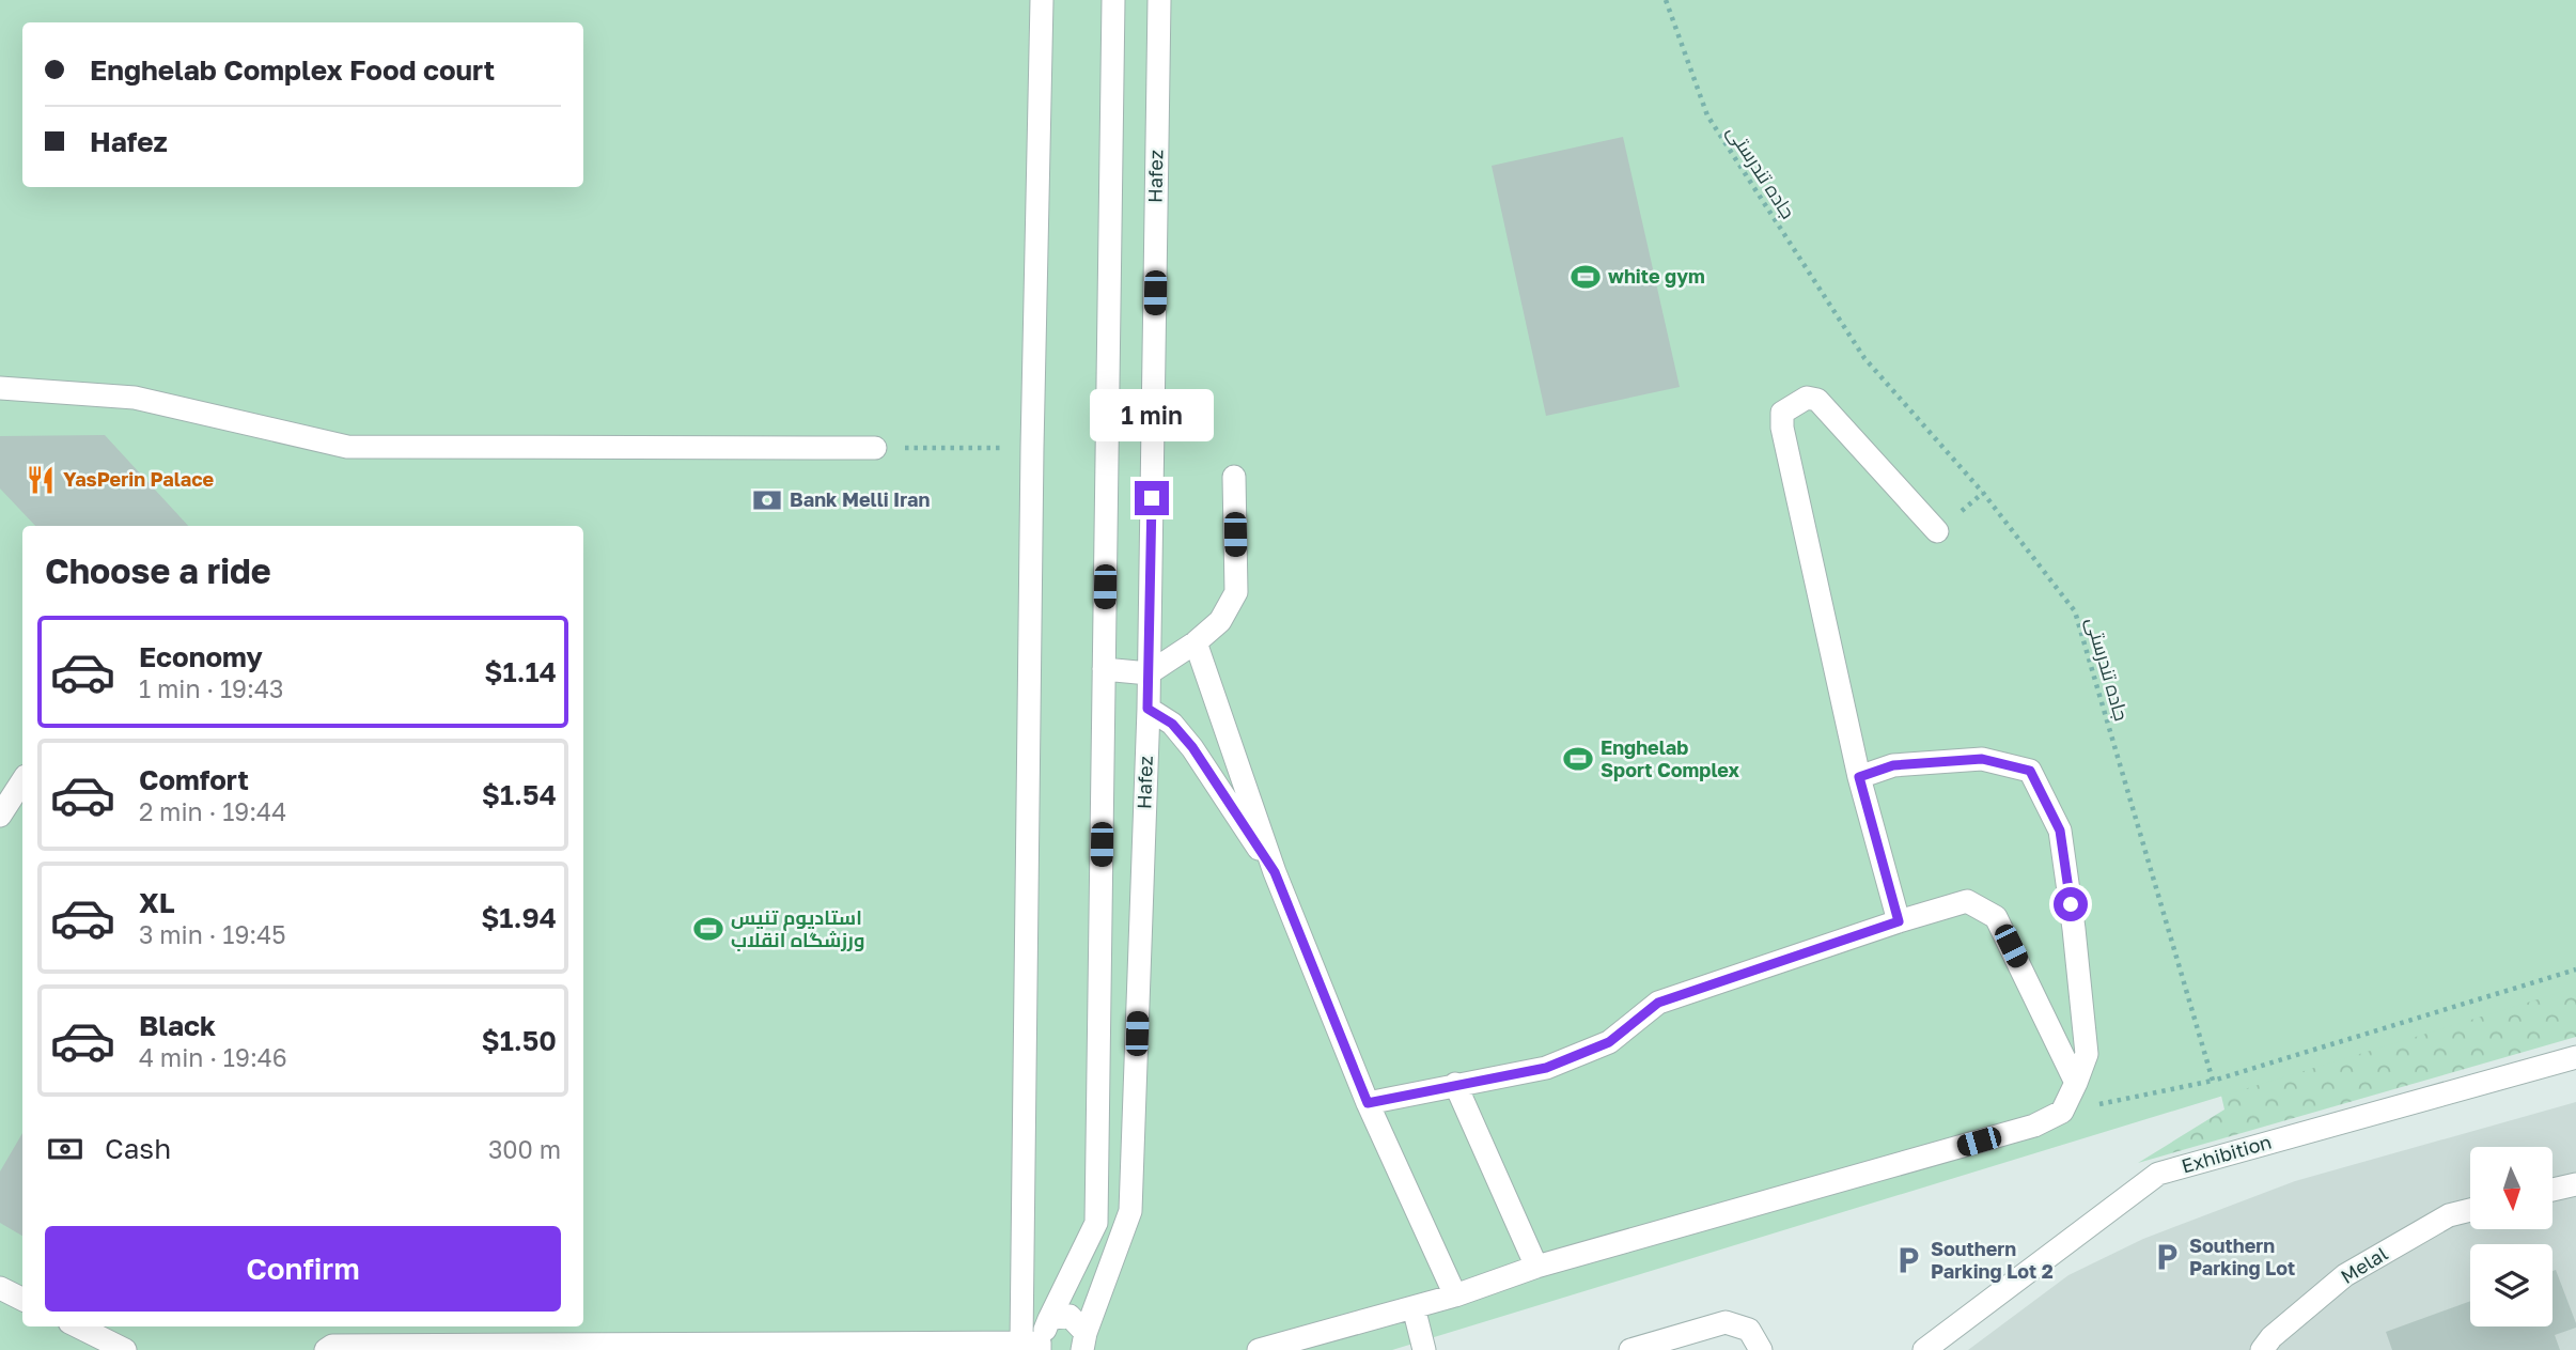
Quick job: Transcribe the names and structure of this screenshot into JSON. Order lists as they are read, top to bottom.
{
  "streets": {
    "street": ["Hafez", "Exhibition", "Melal"],
    "path": ["جاده تندرستی"]
  },
  "places": {
    "sports": ["white gym", "Enghelab Sport Complex", "استادیوم تنیس ورزشگاه انقلاب"],
    "restaurant": ["YasPerin Palace"],
    "bank": ["Bank Melli Iran"],
    "parking": ["Southern Parking Lot", "Southern Parking Lot 2"]
  },
  "north": "bottom",
  "page": {
    "banner": ["Enghelab Complex Food court", "Hafez"],
    "bubble": "1 min",
    "heading": "Choose a ride",
    "list": [
      {
        "name": "Economy",
        "note": "1 min · 19:43",
        "value": "$1.14"
      },
      {
        "name": "Comfort",
        "note": "2 min · 19:44",
        "value": "$1.54"
      },
      {
        "name": "XL",
        "note": "3 min · 19:45",
        "value": "$1.94"
      },
      {
        "name": "Black",
        "note": "4 min · 19:46",
        "value": "$1.50"
      }
    ],
    "pay": ["Cash", "300 m"],
    "buttons": "Confirm"
  }
}
